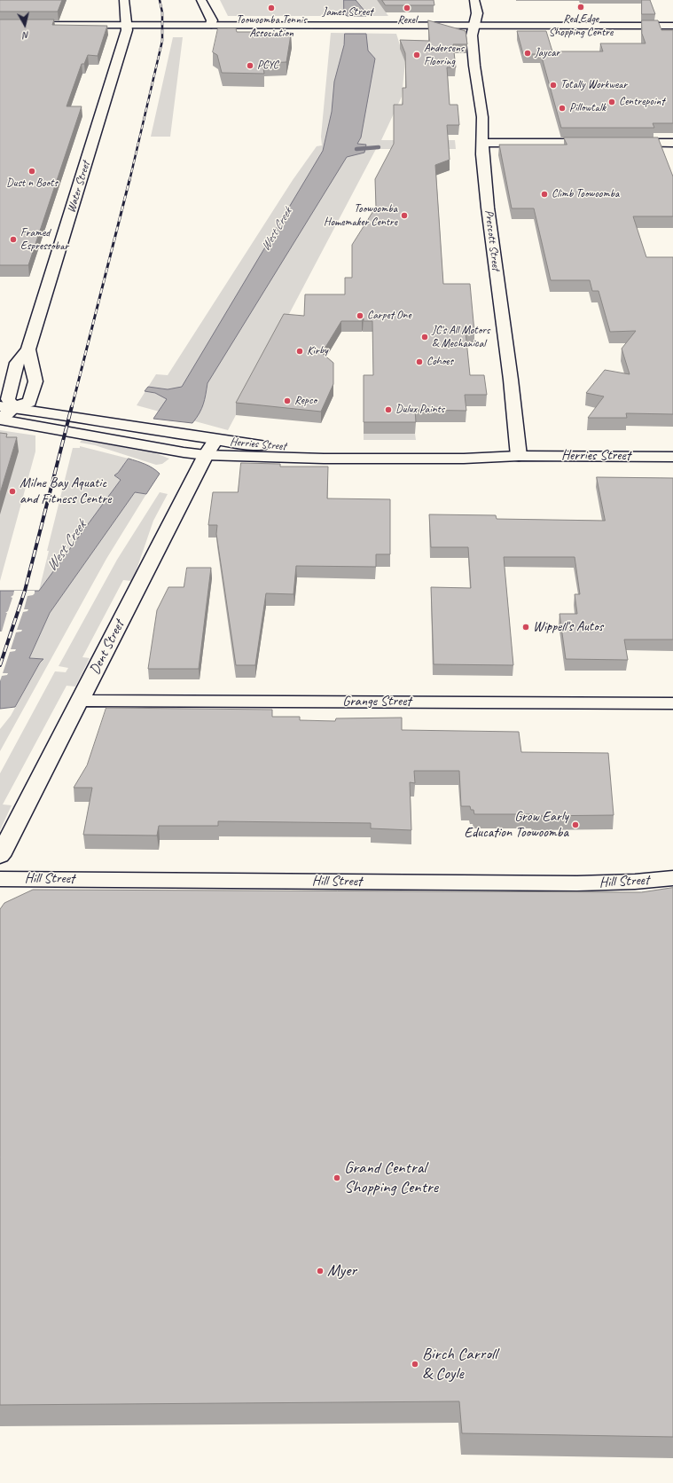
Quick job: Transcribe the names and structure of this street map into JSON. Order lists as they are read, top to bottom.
{
  "streets": {
    "main road": [
      "James Street",
      "Water Street",
      "Prescott Street",
      "Herries Street",
      "Dent Street",
      "Grange Street",
      "Hill Street"
    ]
  },
  "crossings": [
    ["James Street", "Water Street"],
    ["James Street", "Prescott Street"],
    ["Water Street", "Herries Street"],
    ["Prescott Street", "Herries Street"],
    ["Herries Street", "Dent Street"],
    ["Dent Street", "Grange Street"]
  ],
  "water": ["West Creek"],
  "places": [
    "Red Edge Shopping Centre",
    "Toowoomba Tennis Association",
    "Rexel",
    "Jaycar",
    "Andersens Flooring",
    "PCYC",
    "Totally Workwear",
    "Centrepoint",
    "Pillowtalk",
    "Dust n Boots",
    "Climb Toowoomba",
    "Toowoomba Homemaker Centre",
    "Framed Espressobar",
    "Carpet One",
    "JC's All Motors & Mechanical",
    "Kirby",
    "Cohoes",
    "Repco",
    "Dulux Paints",
    "Milne Bay Aquatic and Fitness Centre",
    "Wippell's Autos",
    "Grow Early Education Toowoomba",
    "Grand Central Shopping Centre",
    "Myer",
    "Birch Carroll & Coyle"
  ],
  "north": "bottom"
}
